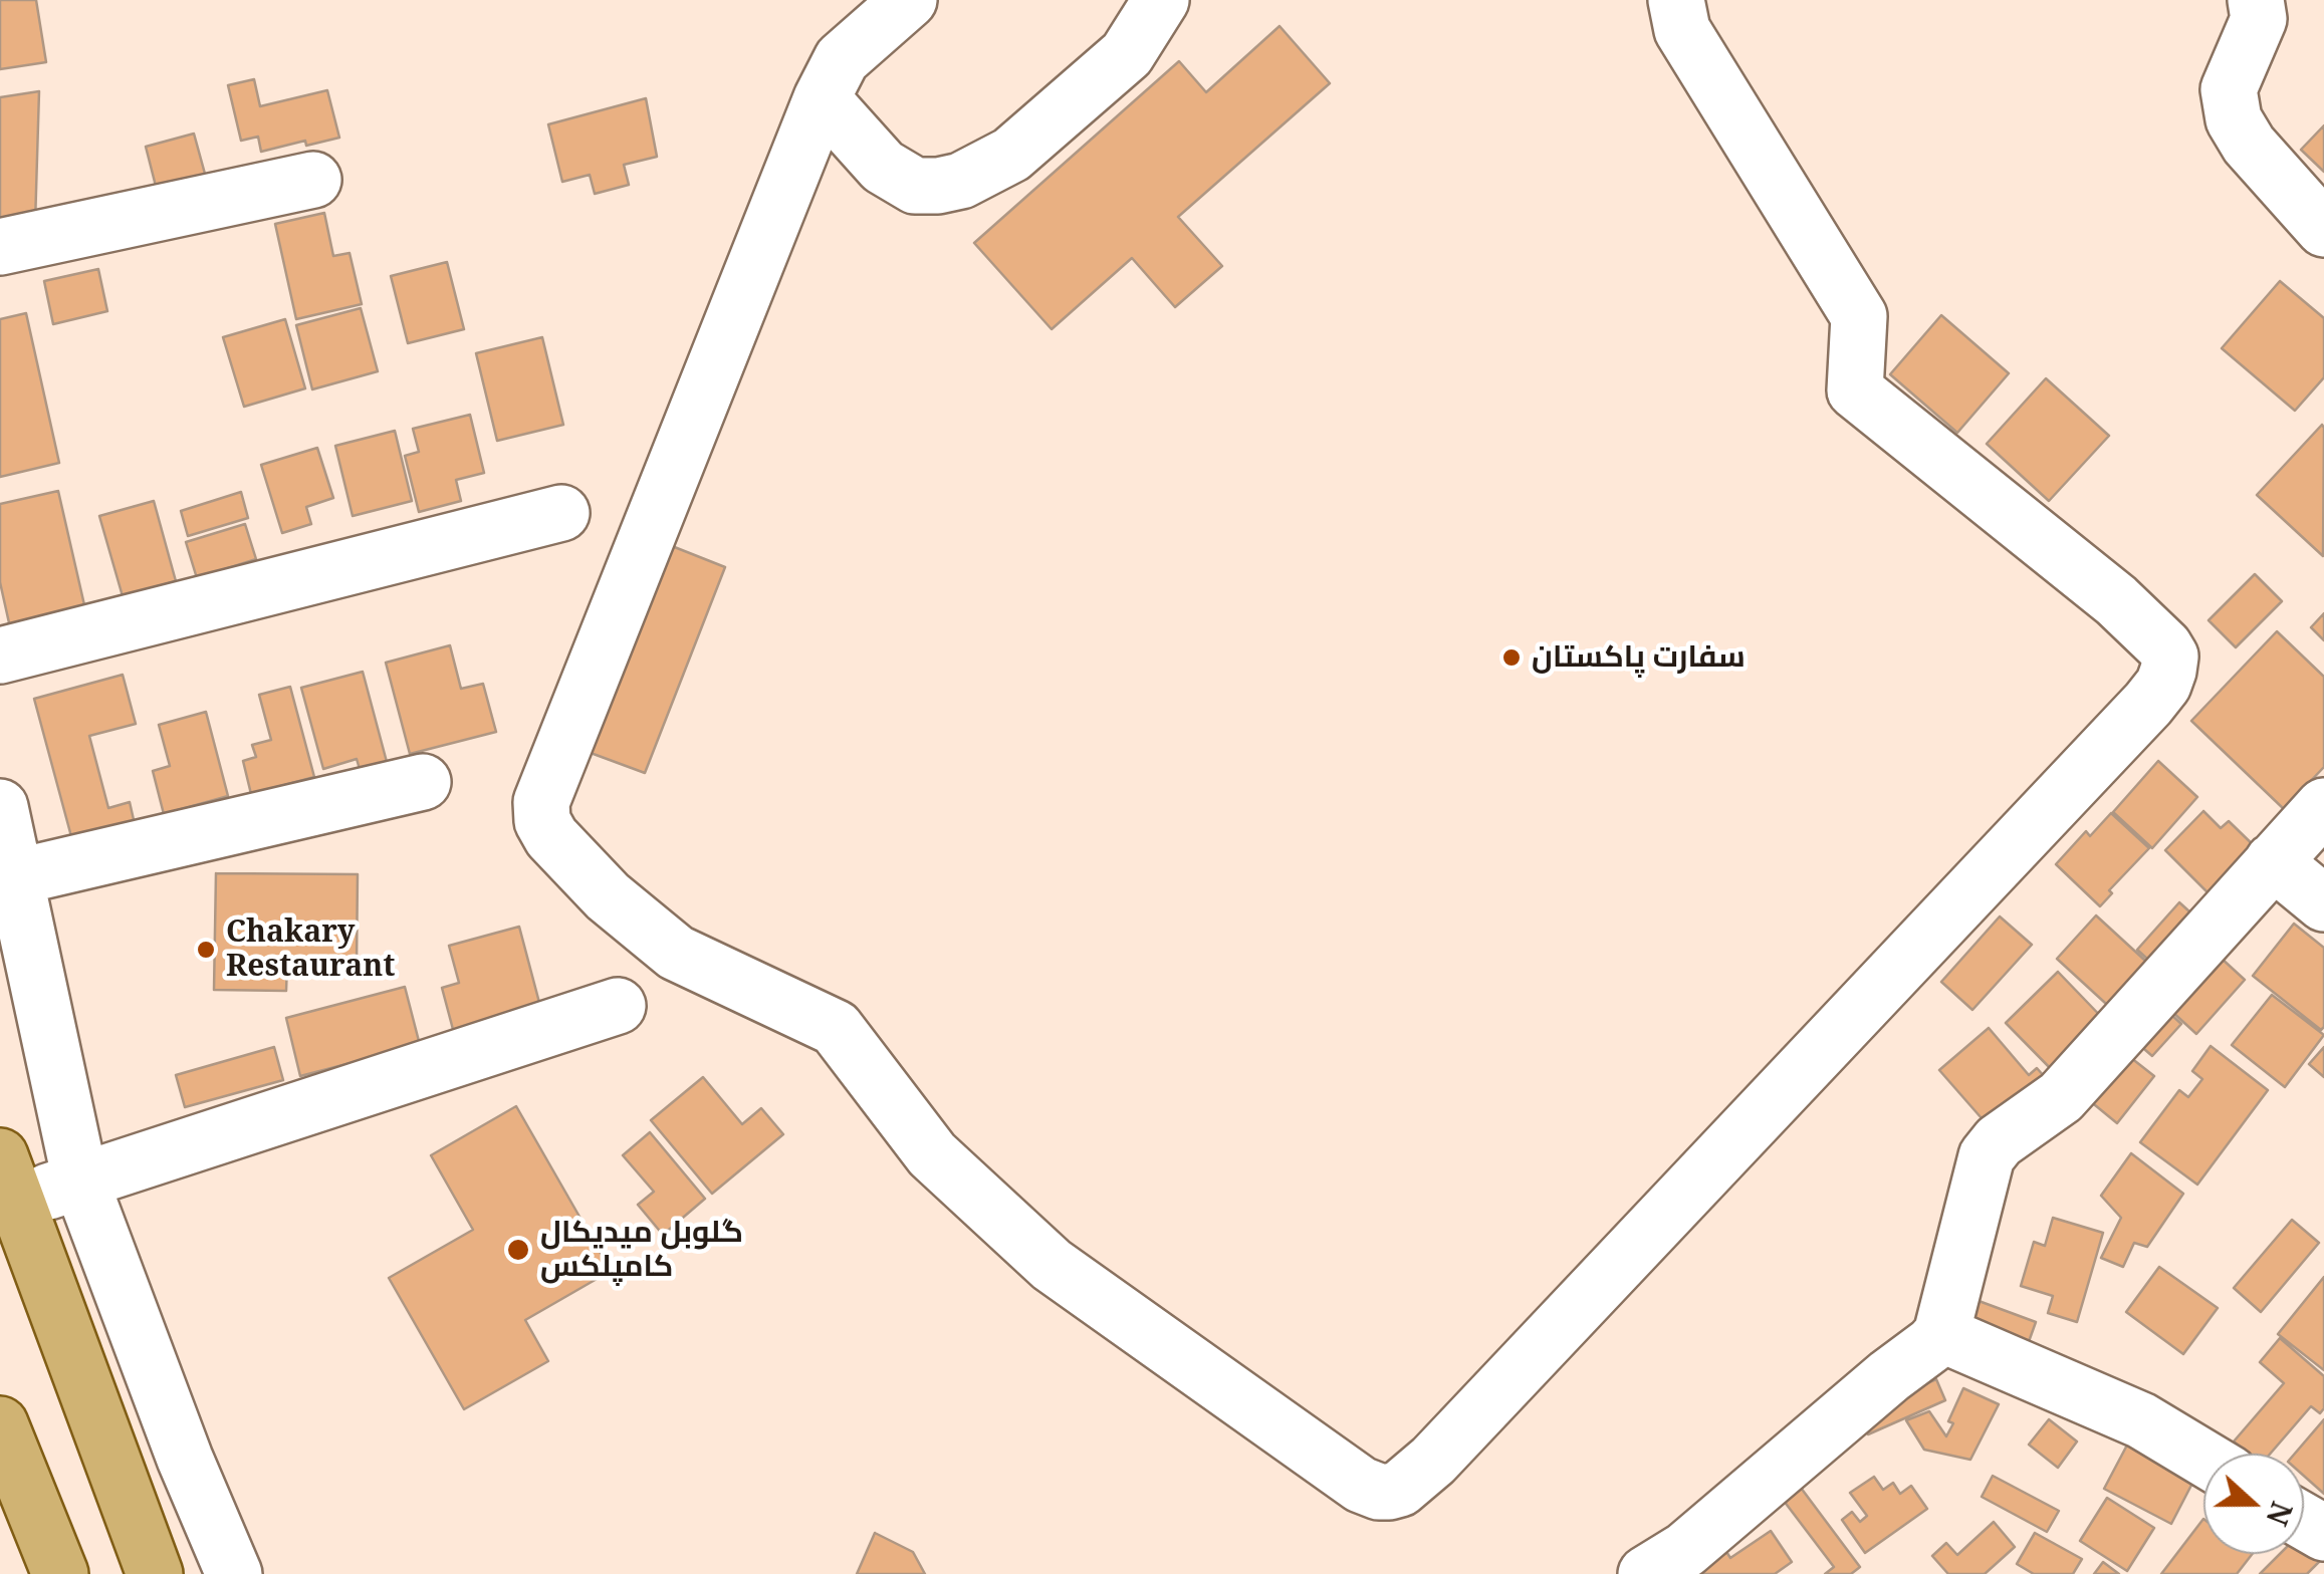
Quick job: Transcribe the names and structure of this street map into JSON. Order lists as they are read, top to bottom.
{
  "places": ["سفارت پاکستان", "Chakary Restaurant", "گلوبل میدیکال کامپلکس"],
  "north": "right"
}
